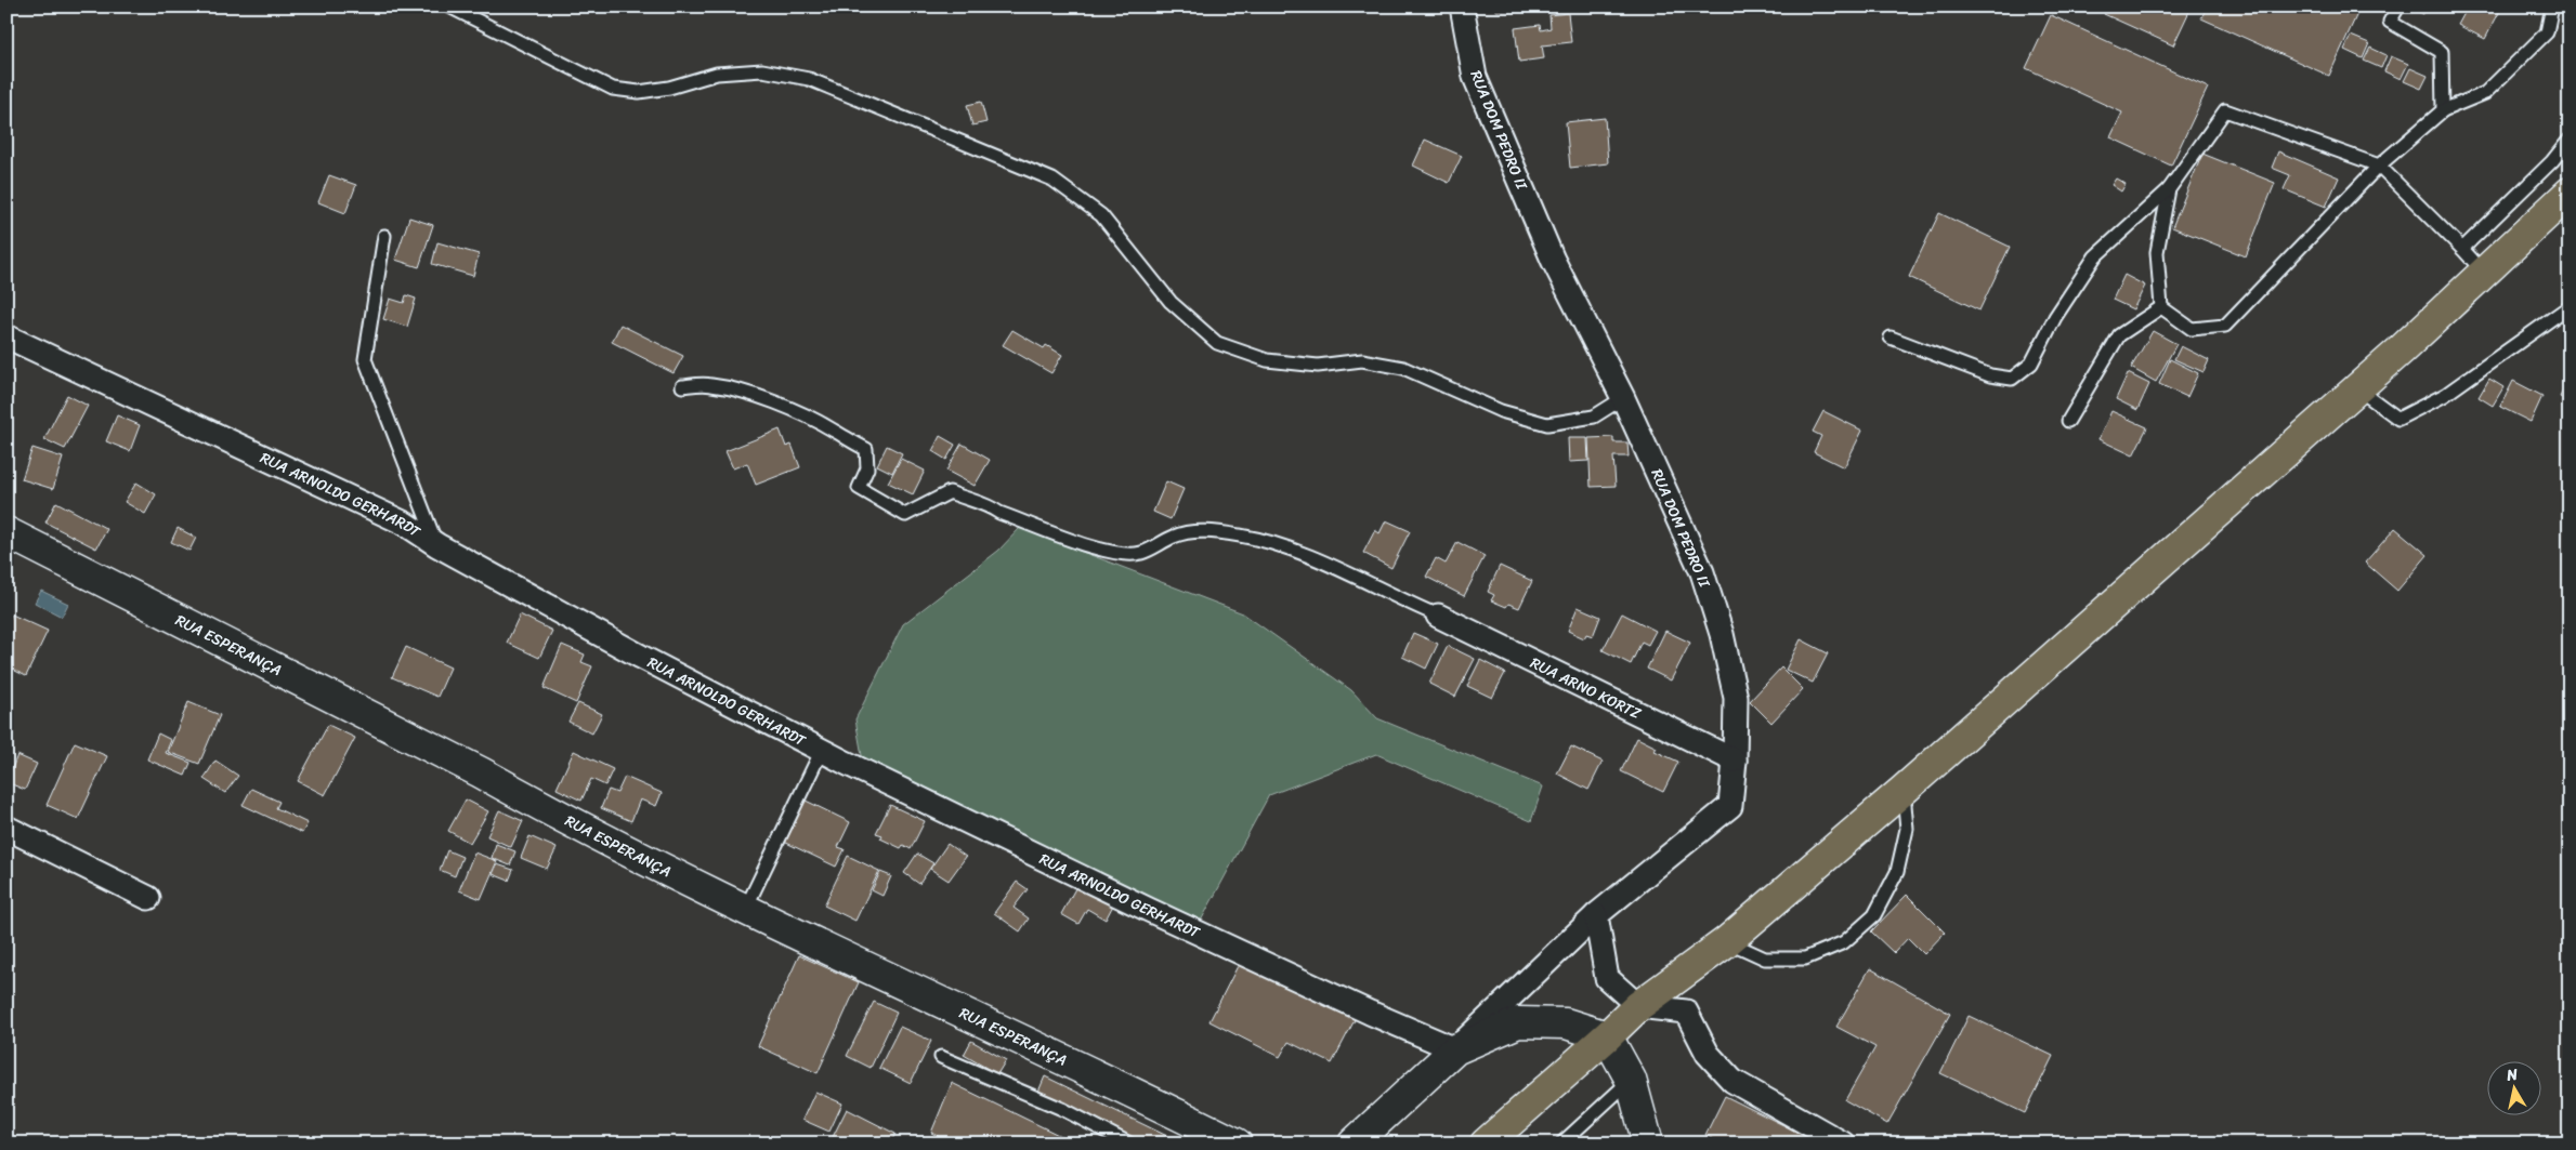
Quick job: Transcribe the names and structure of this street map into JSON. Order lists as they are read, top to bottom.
{
  "streets": {
    "street": [
      "RUA DOM PEDRO II",
      "RUA ARNOLDO GERHARDT",
      "RUA ESPERANÇA",
      "RUA ARNO KORTZ"
    ]
  },
  "crossings": [
    ["RUA DOM PEDRO II", "RUA ARNOLDO GERHARDT"],
    ["RUA DOM PEDRO II", "RUA ARNO KORTZ"]
  ],
  "north": "top"
}
